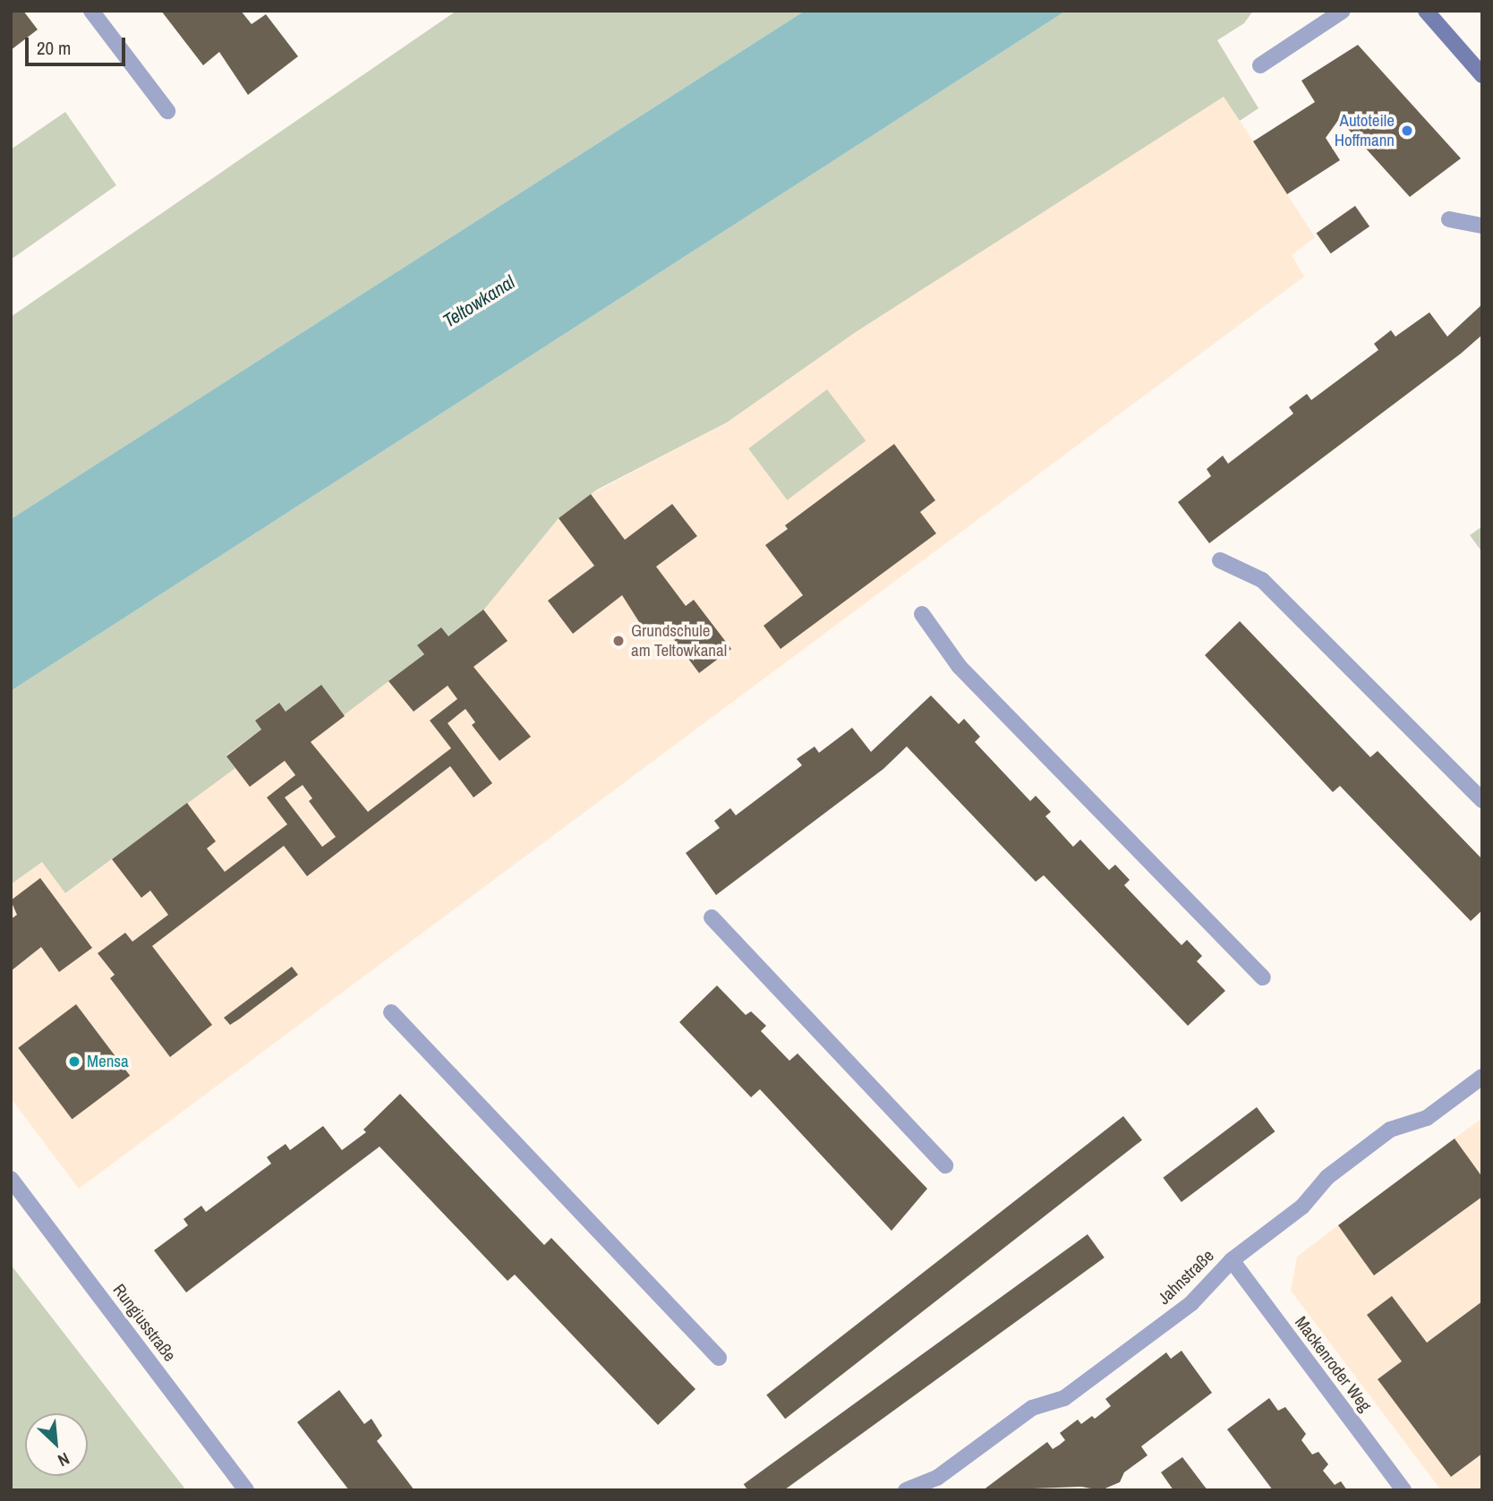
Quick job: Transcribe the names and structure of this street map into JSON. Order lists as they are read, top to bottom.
{
  "streets": {
    "street": ["Jahnstraße", "Rungiusstraße", "Mackenroder Weg"]
  },
  "crossings": [
    ["Jahnstraße", "Mackenroder Weg"]
  ],
  "water": ["Teltowkanal"],
  "places": ["Autoteile Hoffmann", "Grundschule am Teltowkanal", "Mensa"],
  "scale_bar": "20 m",
  "north": "bottom right"
}
